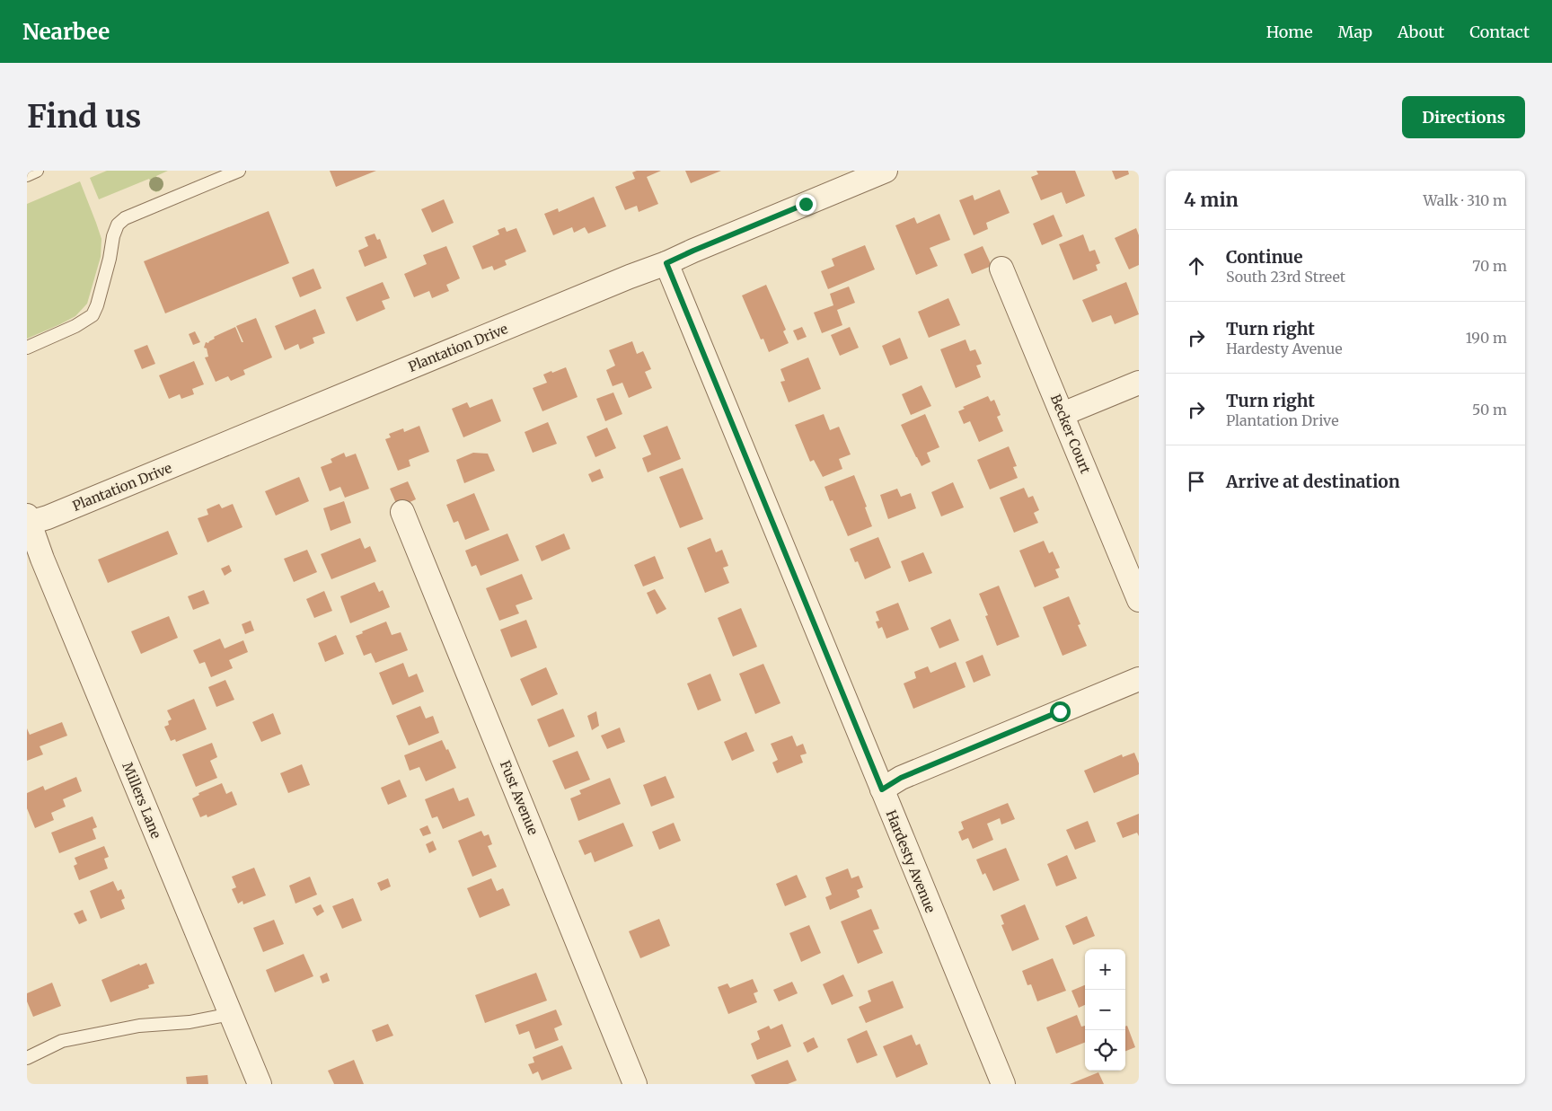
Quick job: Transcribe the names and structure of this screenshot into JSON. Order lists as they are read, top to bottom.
{
  "streets": {
    "street": [
      "Plantation Drive",
      "Becker Court",
      "Fust Avenue",
      "Millers Lane",
      "Hardesty Avenue"
    ]
  },
  "crossings": [
    ["Plantation Drive", "Millers Lane"],
    ["Plantation Drive", "Hardesty Avenue"]
  ],
  "page": {
    "header": "Nearbee",
    "nav": [
      "Home",
      "Map",
      "About",
      "Contact"
    ],
    "buttons": "Directions",
    "title": "Find us",
    "heading": ["4 min", "Walk · 310 m"],
    "list": [
      ["Continue", "South 23rd Street", "70 m"],
      ["Turn right", "Hardesty Avenue", "190 m"],
      ["Turn right", "Plantation Drive", "50 m"],
      "Arrive at destination"
    ],
    "map_buttons": ["+", "−"]
  }
}
